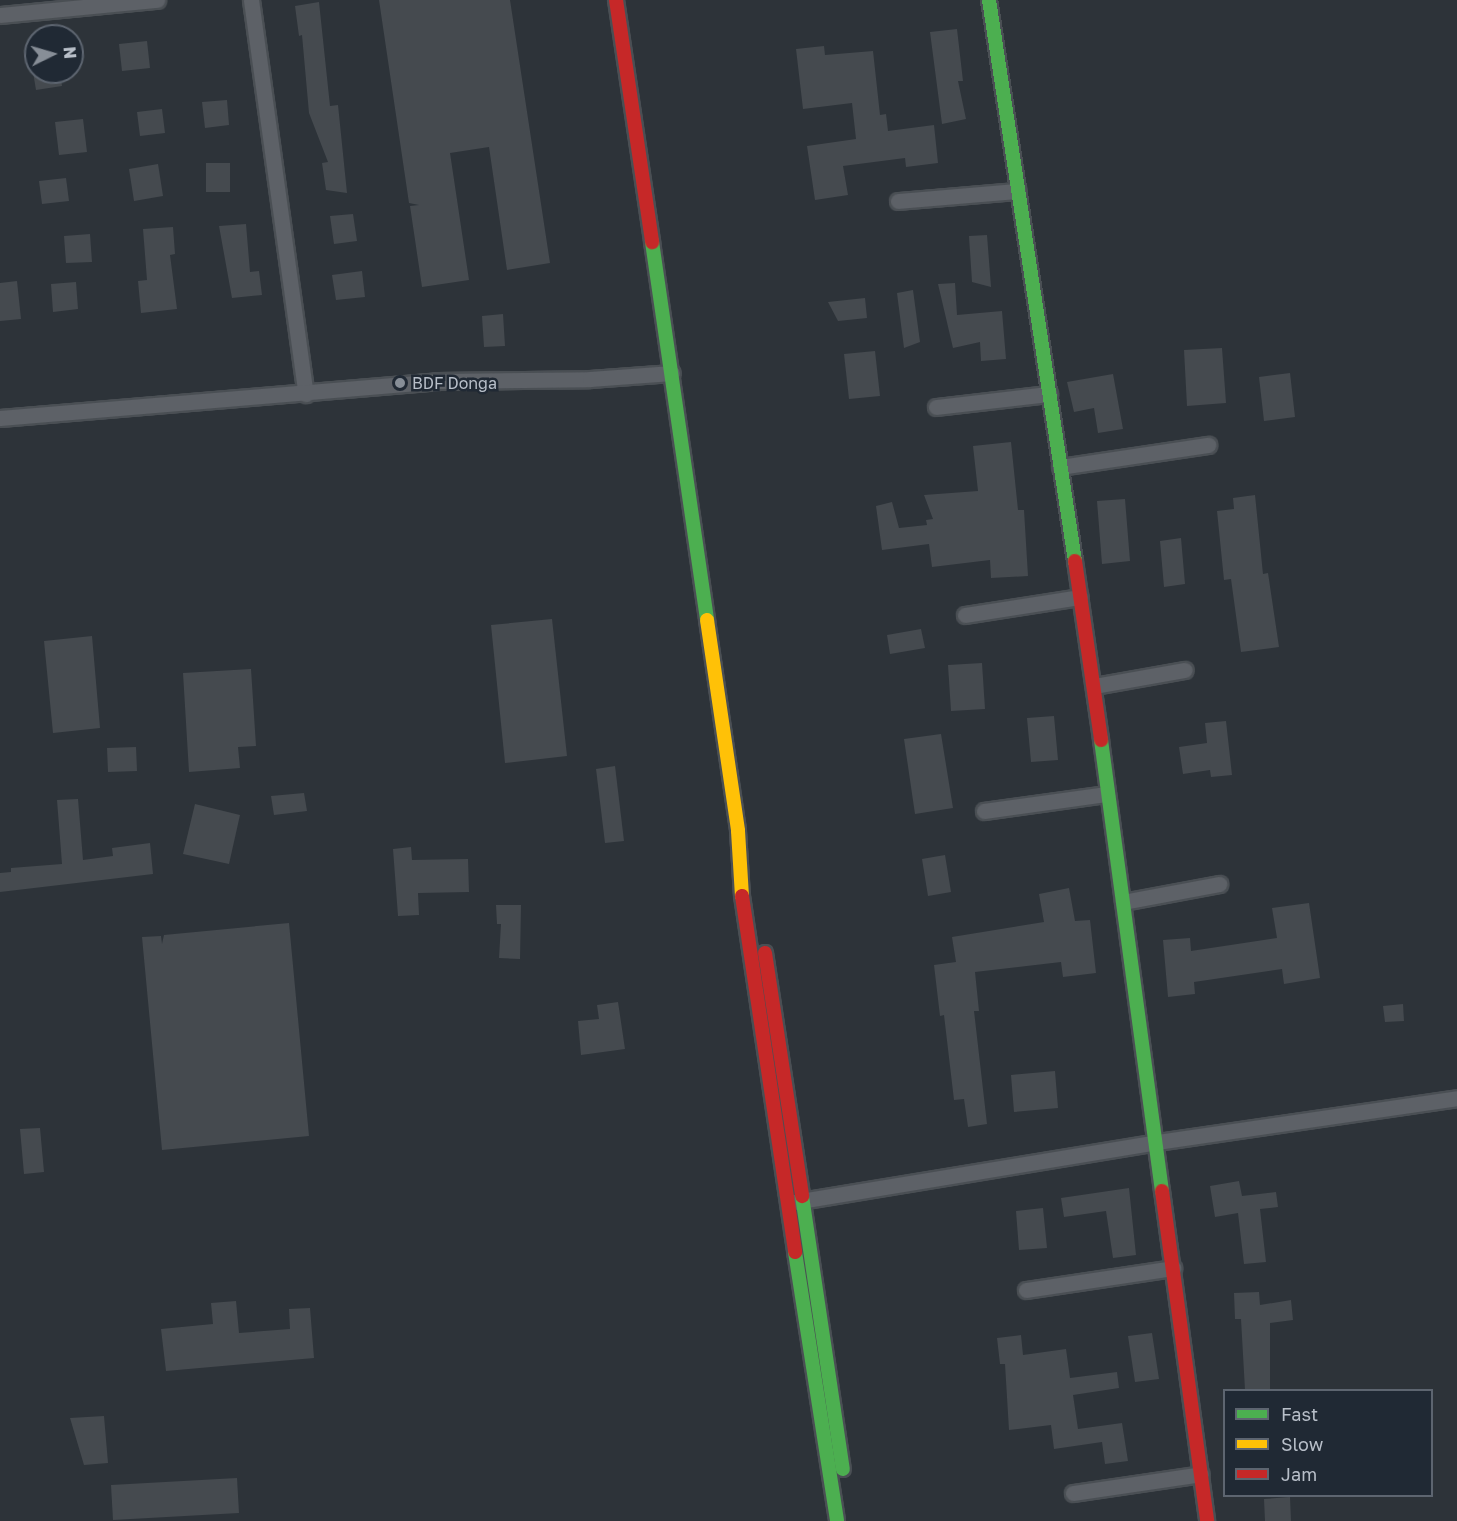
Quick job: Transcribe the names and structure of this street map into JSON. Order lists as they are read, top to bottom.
{
  "places": ["BDF Donga"],
  "legend": ["Fast", "Slow", "Jam"],
  "north": "right"
}
